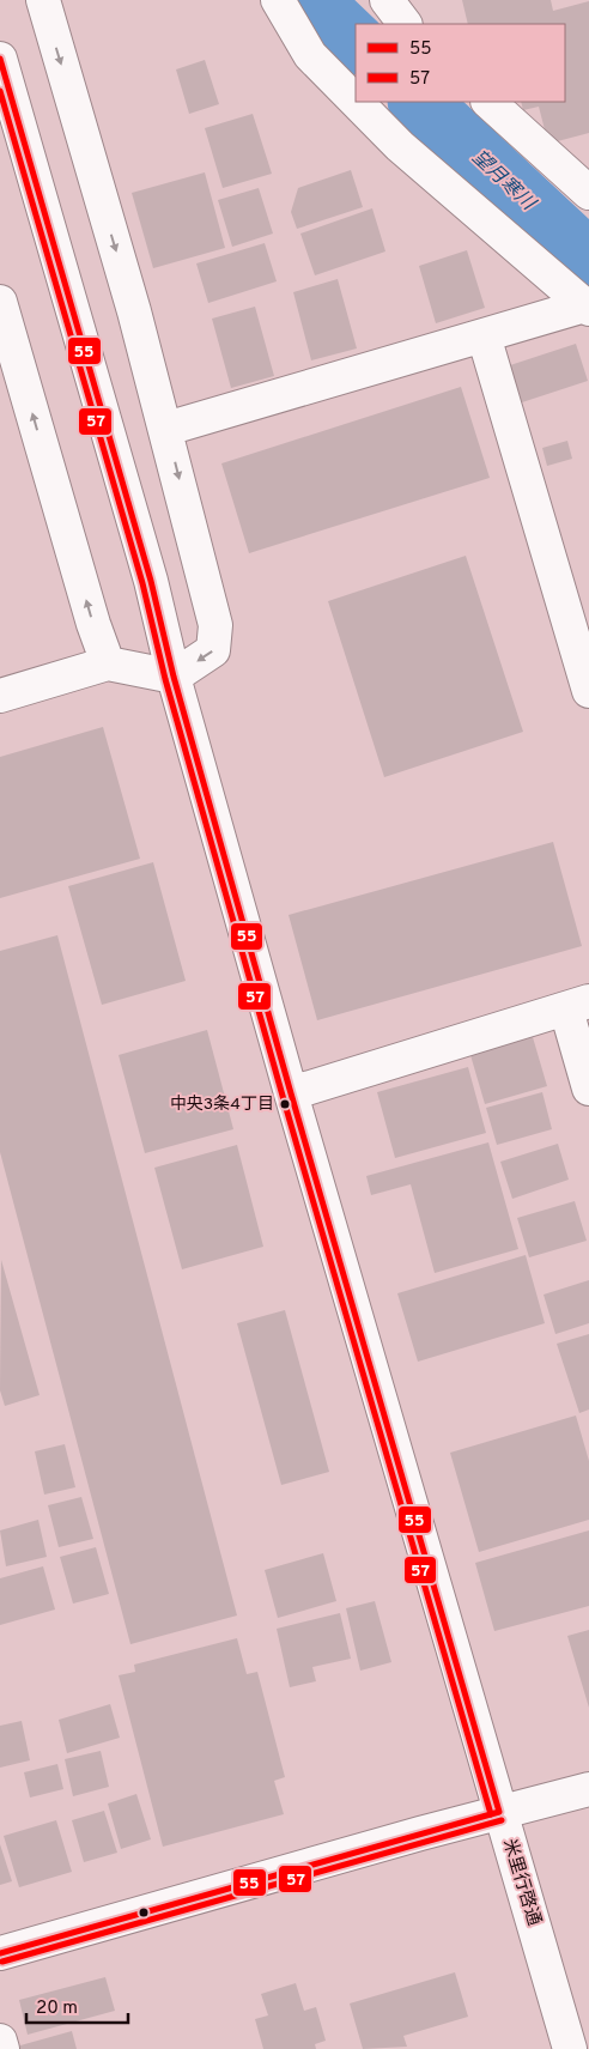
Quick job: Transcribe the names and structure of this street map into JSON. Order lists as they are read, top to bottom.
{
  "streets": {
    "street": ["米里行啓通"]
  },
  "water": ["望月寒川"],
  "places": ["中央3条4丁目"],
  "lines": ["transit line 55", "transit line 57"],
  "legend": ["55", "57"],
  "scale_bar": "20 m"
}
